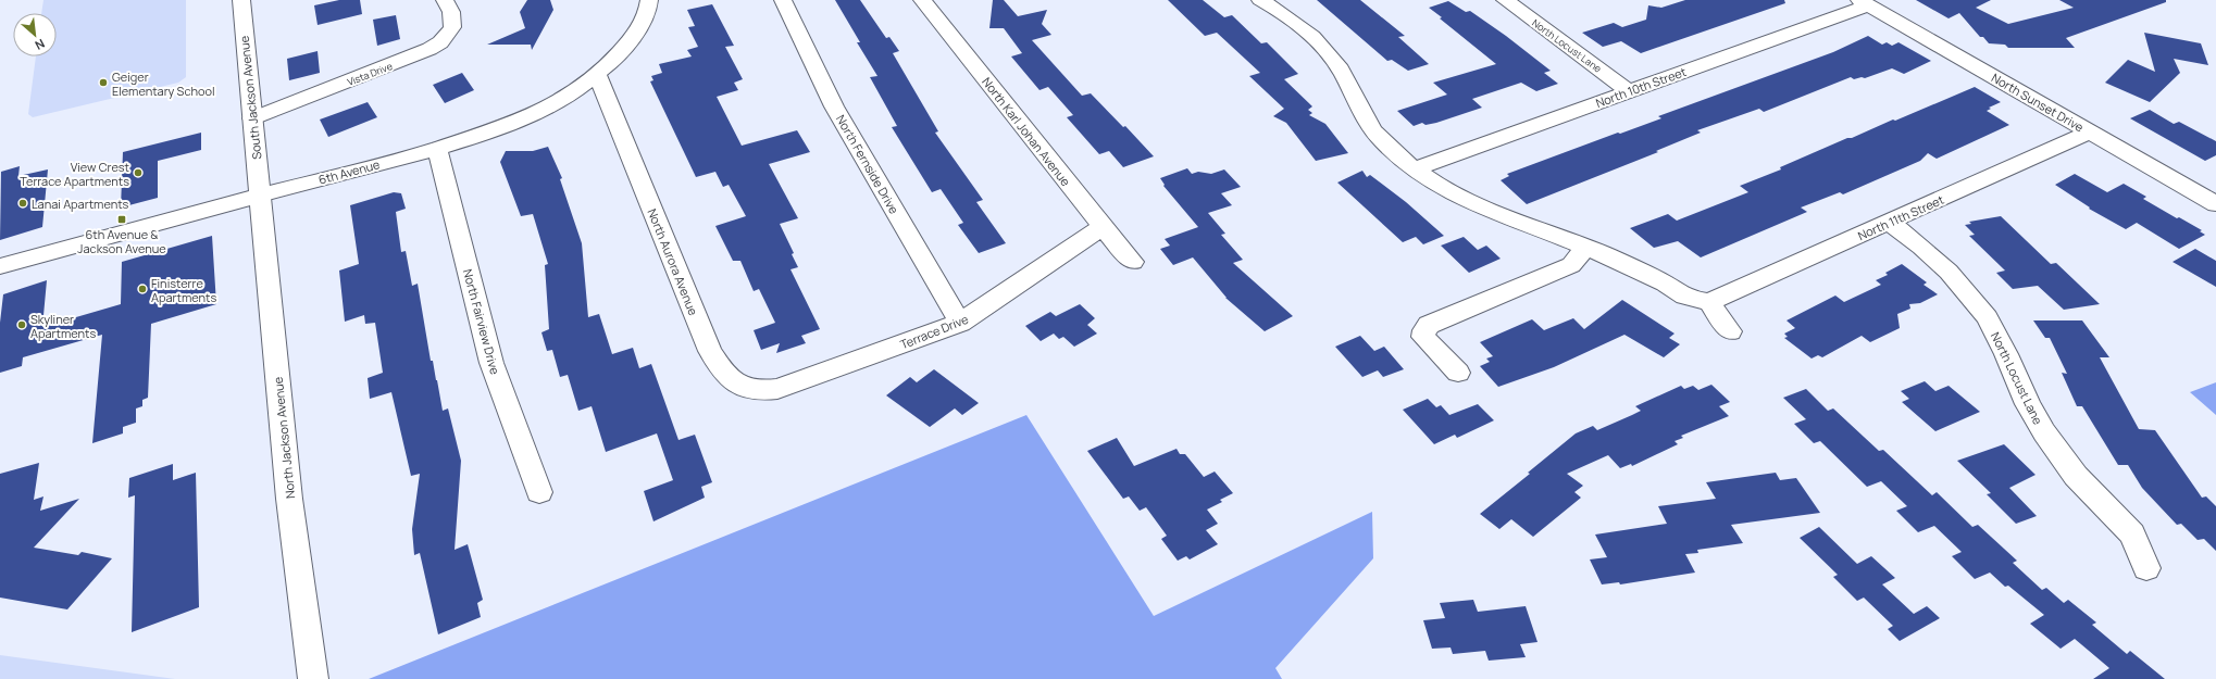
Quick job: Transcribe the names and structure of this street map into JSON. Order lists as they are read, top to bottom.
{
  "streets": {
    "street": [
      "North Locust Lane",
      "Vista Drive",
      "North 10th Street",
      "South Jackson Avenue",
      "North Sunset Drive",
      "North Karl Johan Avenue",
      "North Fernside Drive",
      "6th Avenue",
      "North 11th Street",
      "North Aurora Avenue",
      "North Fairview Drive",
      "Terrace Drive",
      "North Jackson Avenue"
    ]
  },
  "crossings": [
    ["North Locust Lane", "North 10th Street"],
    ["North Locust Lane", "North 11th Street"],
    ["Vista Drive", "South Jackson Avenue"],
    ["North 10th Street", "North Sunset Drive"],
    ["South Jackson Avenue", "6th Avenue"],
    ["South Jackson Avenue", "North Jackson Avenue"],
    ["North Sunset Drive", "North 11th Street"],
    ["North Karl Johan Avenue", "Terrace Drive"],
    ["North Fernside Drive", "Terrace Drive"],
    ["6th Avenue", "North Aurora Avenue"],
    ["6th Avenue", "North Fairview Drive"],
    ["6th Avenue", "North Jackson Avenue"],
    ["North Aurora Avenue", "Terrace Drive"]
  ],
  "places": {
    "other": [
      "Geiger Elementary School",
      "View Crest Terrace Apartments",
      "Lanai Apartments",
      "Finisterre Apartments",
      "Skyliner Apartments"
    ],
    "transit": ["6th Avenue & Jackson Avenue"]
  },
  "north": "bottom right"
}
